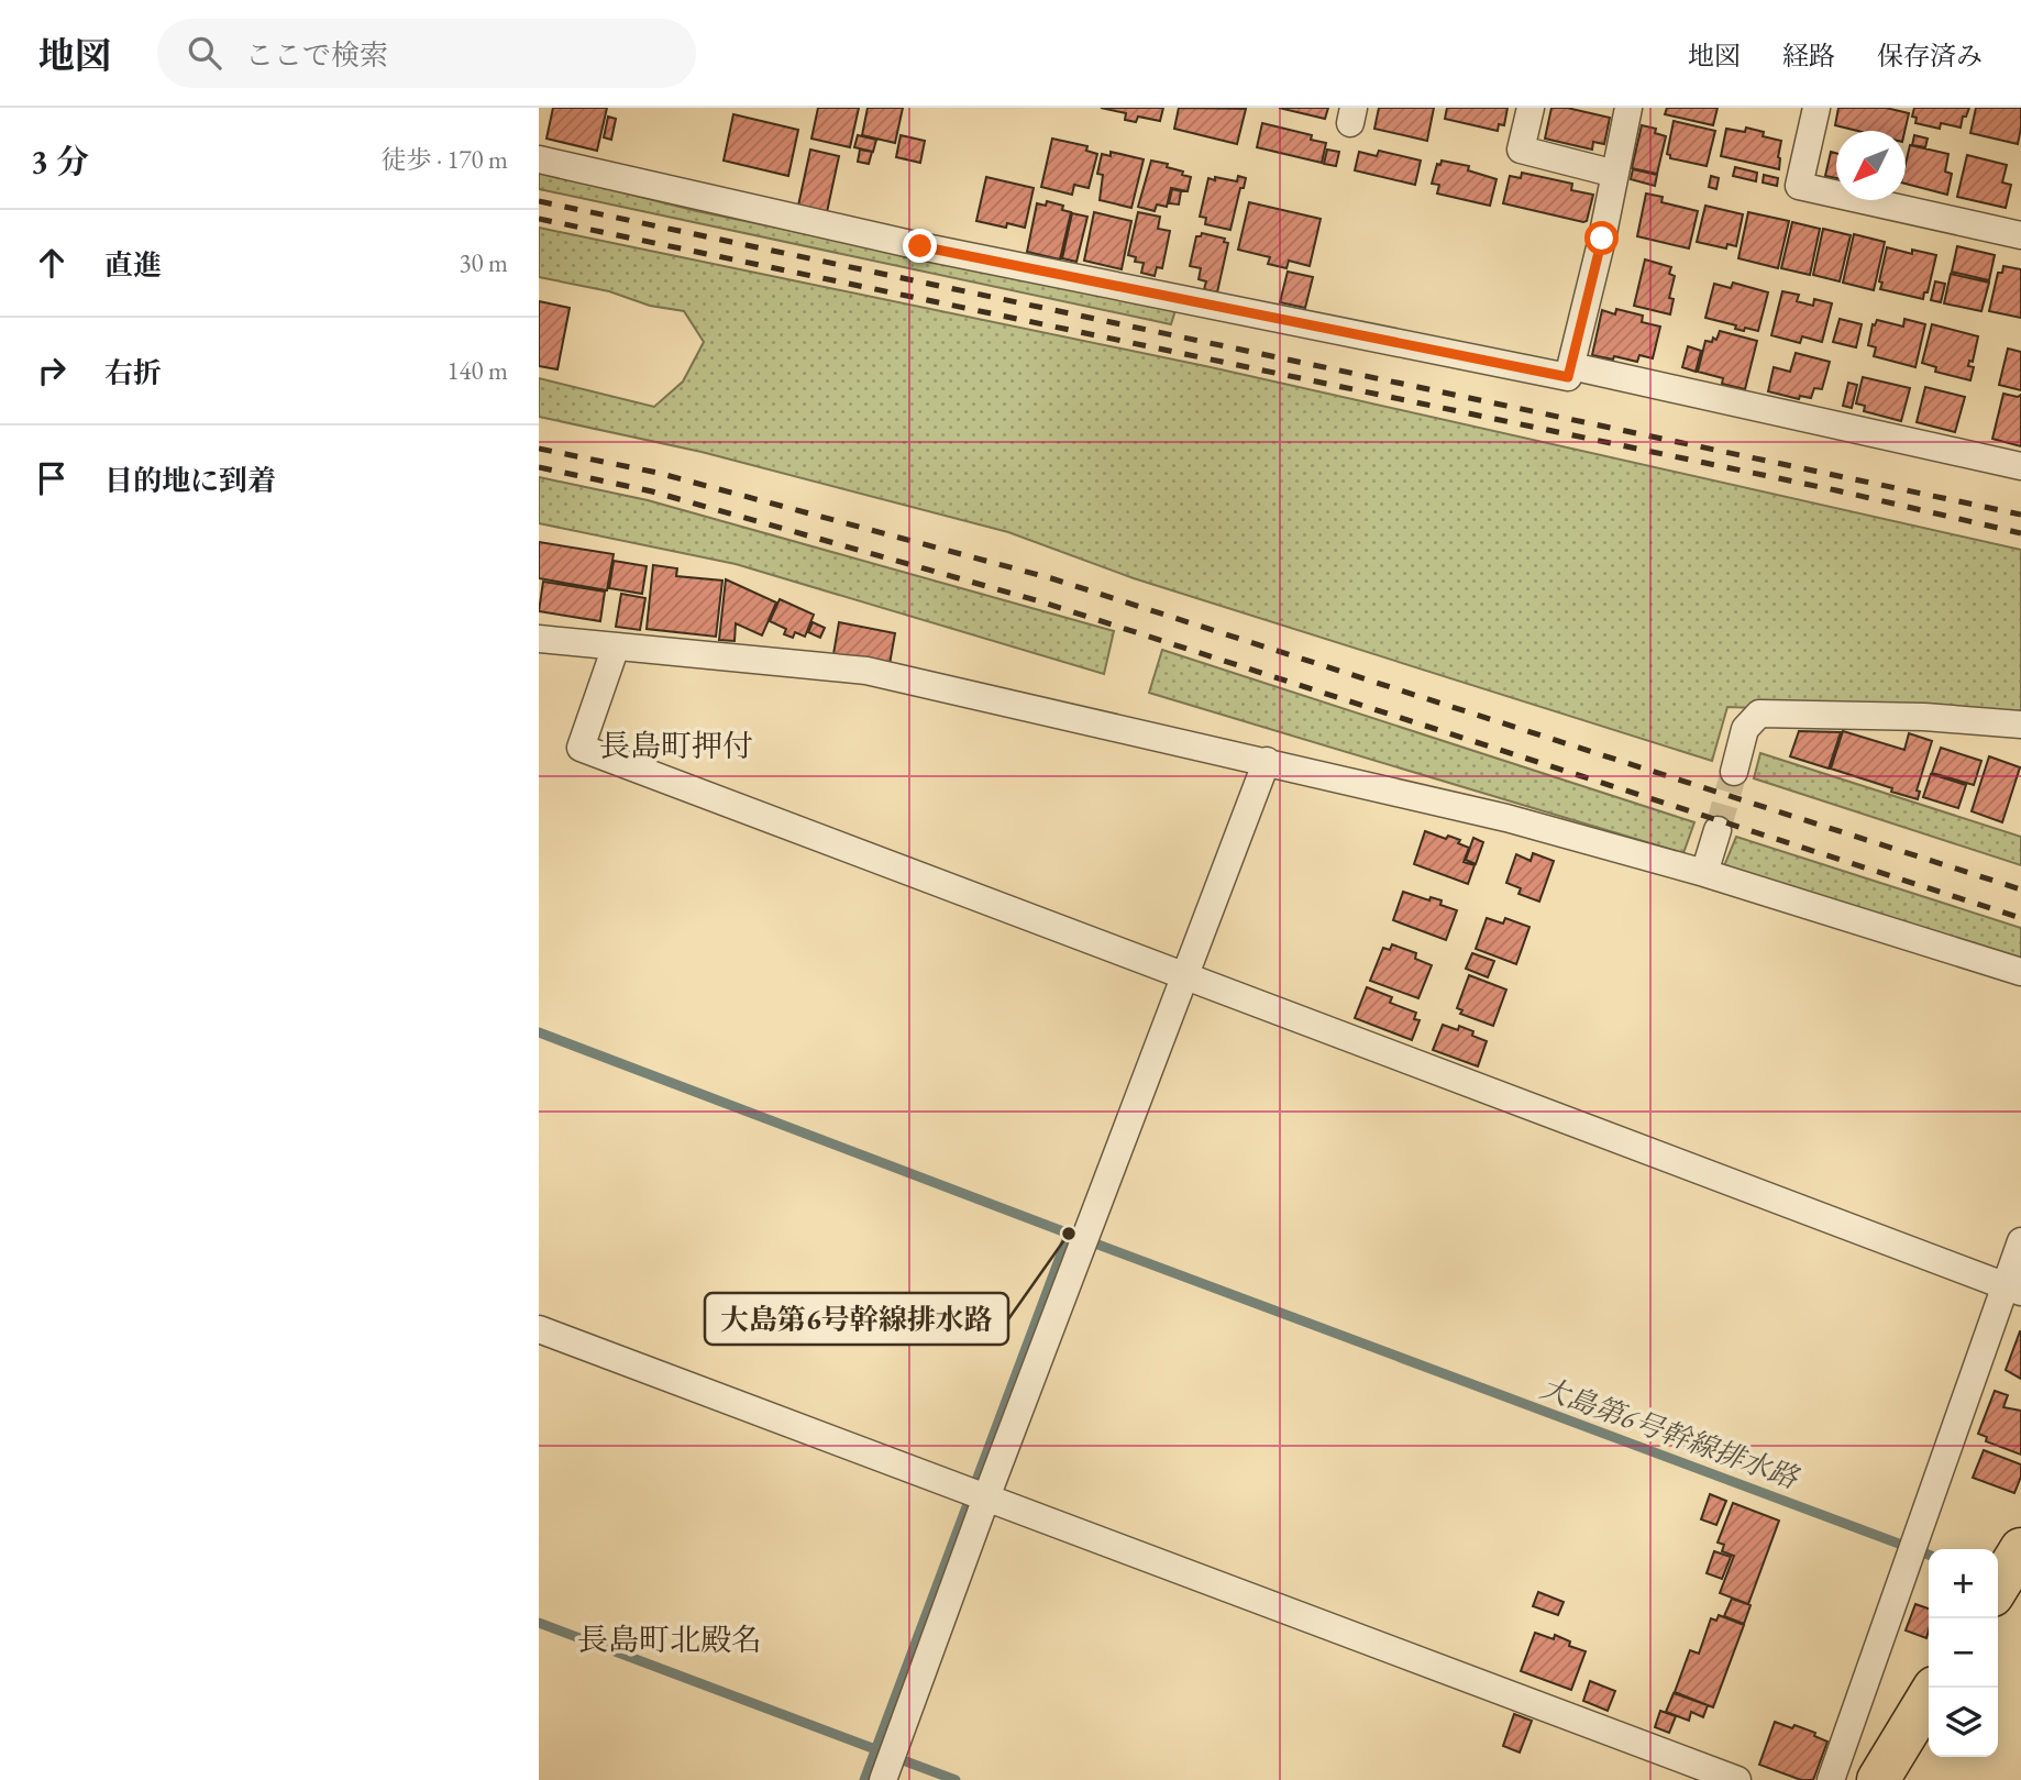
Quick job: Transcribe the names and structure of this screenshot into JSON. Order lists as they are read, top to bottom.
{
  "districts": ["長島町押付", "長島町北殿名"],
  "water": ["大島第6号幹線排水路"],
  "places": ["大島第6号幹線排水路"],
  "north": "bottom left",
  "page": {
    "header": "地図",
    "search": "ここで検索",
    "nav": ["地図", "経路", "保存済み"],
    "heading": ["3 分", "徒歩 · 170 m"],
    "list": [
      ["直進", "30 m"],
      ["右折", "140 m"],
      "目的地に到着"
    ],
    "map_buttons": ["+", "−"]
  }
}
